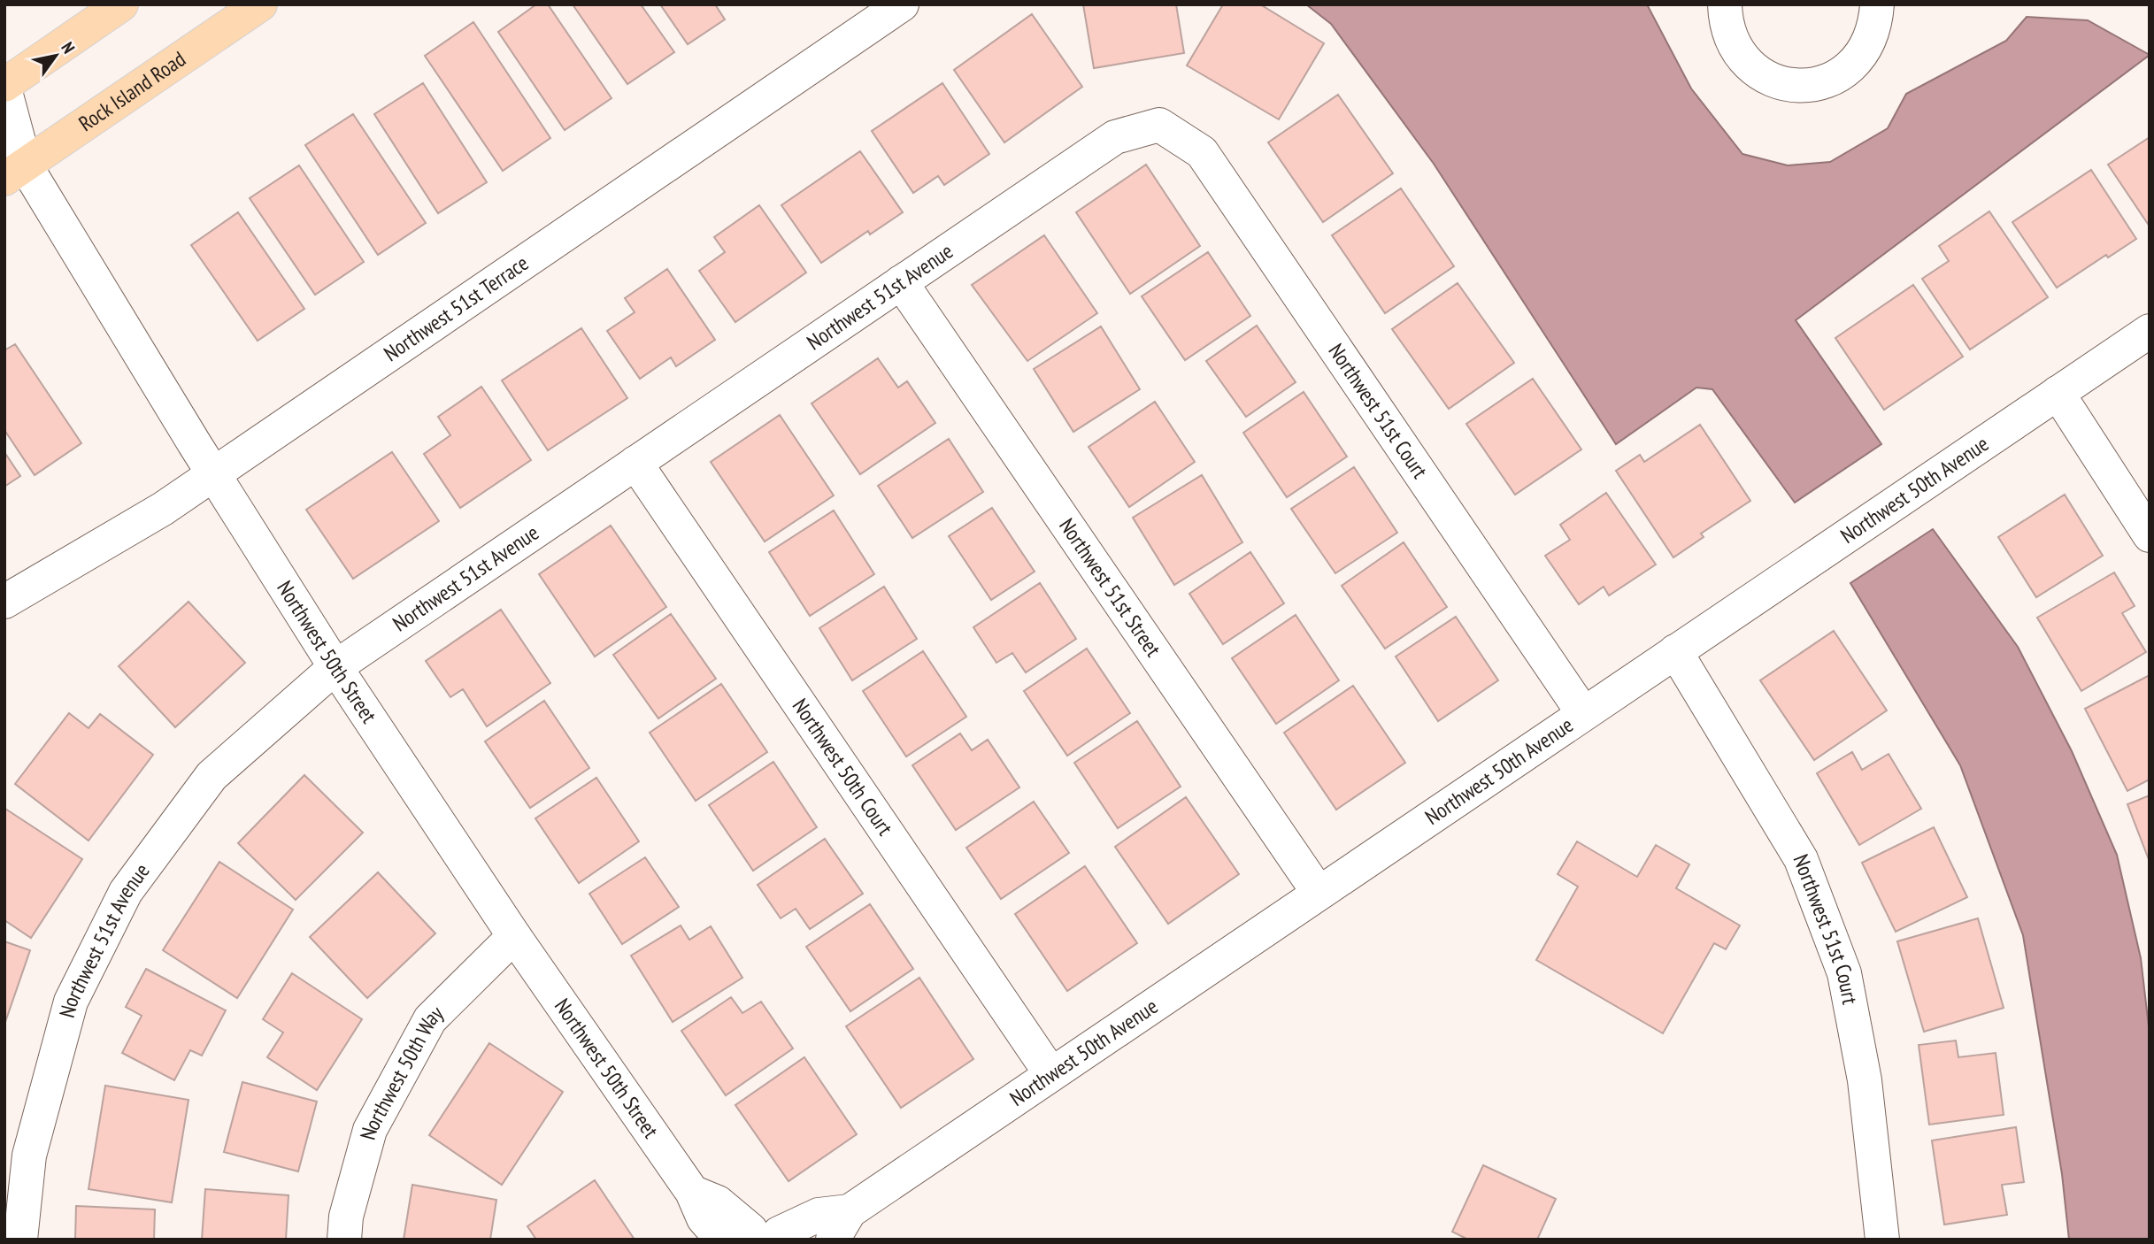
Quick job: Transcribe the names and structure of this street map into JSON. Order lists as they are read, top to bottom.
{
  "streets": {
    "main road": ["Rock Island Road"],
    "street": [
      "Northwest 51st Avenue",
      "Northwest 51st Terrace",
      "Northwest 51st Court",
      "Northwest 50th Avenue",
      "Northwest 51st Street",
      "Northwest 50th Street",
      "Northwest 50th Court",
      "Northwest 50th Way"
    ]
  },
  "crossings": [
    ["Rock Island Road", "Northwest 50th Street"],
    ["Northwest 51st Avenue", "Northwest 51st Court"],
    ["Northwest 51st Avenue", "Northwest 51st Street"],
    ["Northwest 51st Avenue", "Northwest 50th Street"],
    ["Northwest 51st Avenue", "Northwest 50th Court"],
    ["Northwest 51st Terrace", "Northwest 50th Street"],
    ["Northwest 51st Court", "Northwest 50th Avenue"],
    ["Northwest 50th Avenue", "Northwest 51st Street"],
    ["Northwest 50th Avenue", "Northwest 50th Street"],
    ["Northwest 50th Avenue", "Northwest 50th Court"],
    ["Northwest 50th Street", "Northwest 50th Way"]
  ],
  "north": "top right"
}
